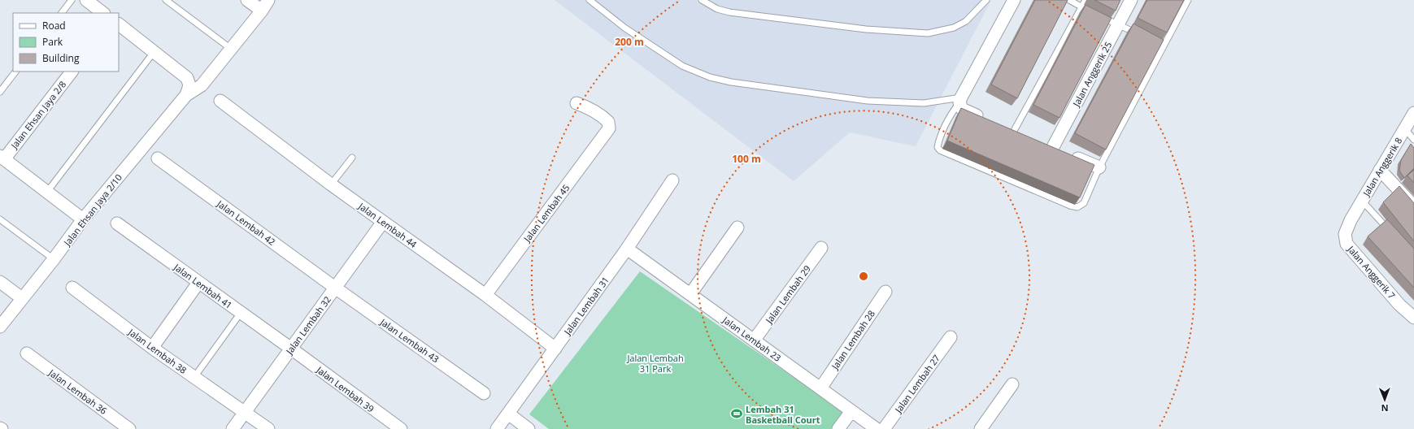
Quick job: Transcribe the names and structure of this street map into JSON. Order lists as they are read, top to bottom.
{
  "streets": {
    "street": [
      "Jalan Anggerik 25",
      "Jalan Ehsan Jaya 2/8",
      "Jalan Anggerik 8",
      "Jalan Ehsan Jaya 2/10",
      "Jalan Lembah 45",
      "Jalan Lembah 42",
      "Jalan Lembah 44",
      "Jalan Anggerik 7",
      "Jalan Lembah 41",
      "Jalan Lembah 29",
      "Jalan Lembah 31",
      "Jalan Lembah 32",
      "Jalan Lembah 23",
      "Jalan Lembah 28",
      "Jalan Lembah 43",
      "Jalan Lembah 38",
      "Jalan Lembah 27",
      "Jalan Lembah 39",
      "Jalan Lembah 36"
    ]
  },
  "crossings": [
    ["Jalan Anggerik 8", "Jalan Anggerik 7"],
    ["Jalan Lembah 45", "Jalan Lembah 44"],
    ["Jalan Lembah 42", "Jalan Lembah 32"],
    ["Jalan Lembah 42", "Jalan Lembah 43"],
    ["Jalan Lembah 44", "Jalan Lembah 31"],
    ["Jalan Lembah 44", "Jalan Lembah 32"],
    ["Jalan Lembah 41", "Jalan Lembah 32"],
    ["Jalan Lembah 41", "Jalan Lembah 39"],
    ["Jalan Lembah 29", "Jalan Lembah 23"],
    ["Jalan Lembah 31", "Jalan Lembah 23"],
    ["Jalan Lembah 32", "Jalan Lembah 43"],
    ["Jalan Lembah 32", "Jalan Lembah 38"],
    ["Jalan Lembah 32", "Jalan Lembah 39"],
    ["Jalan Lembah 23", "Jalan Lembah 28"]
  ],
  "parks": ["Jalan Lembah 31 Park"],
  "places": {
    "sports": ["Lembah 31 Basketball Court"]
  },
  "legend": ["Road", "Park", "Building"],
  "north": "bottom",
  "rings": ["200 m", "100 m"]
}
